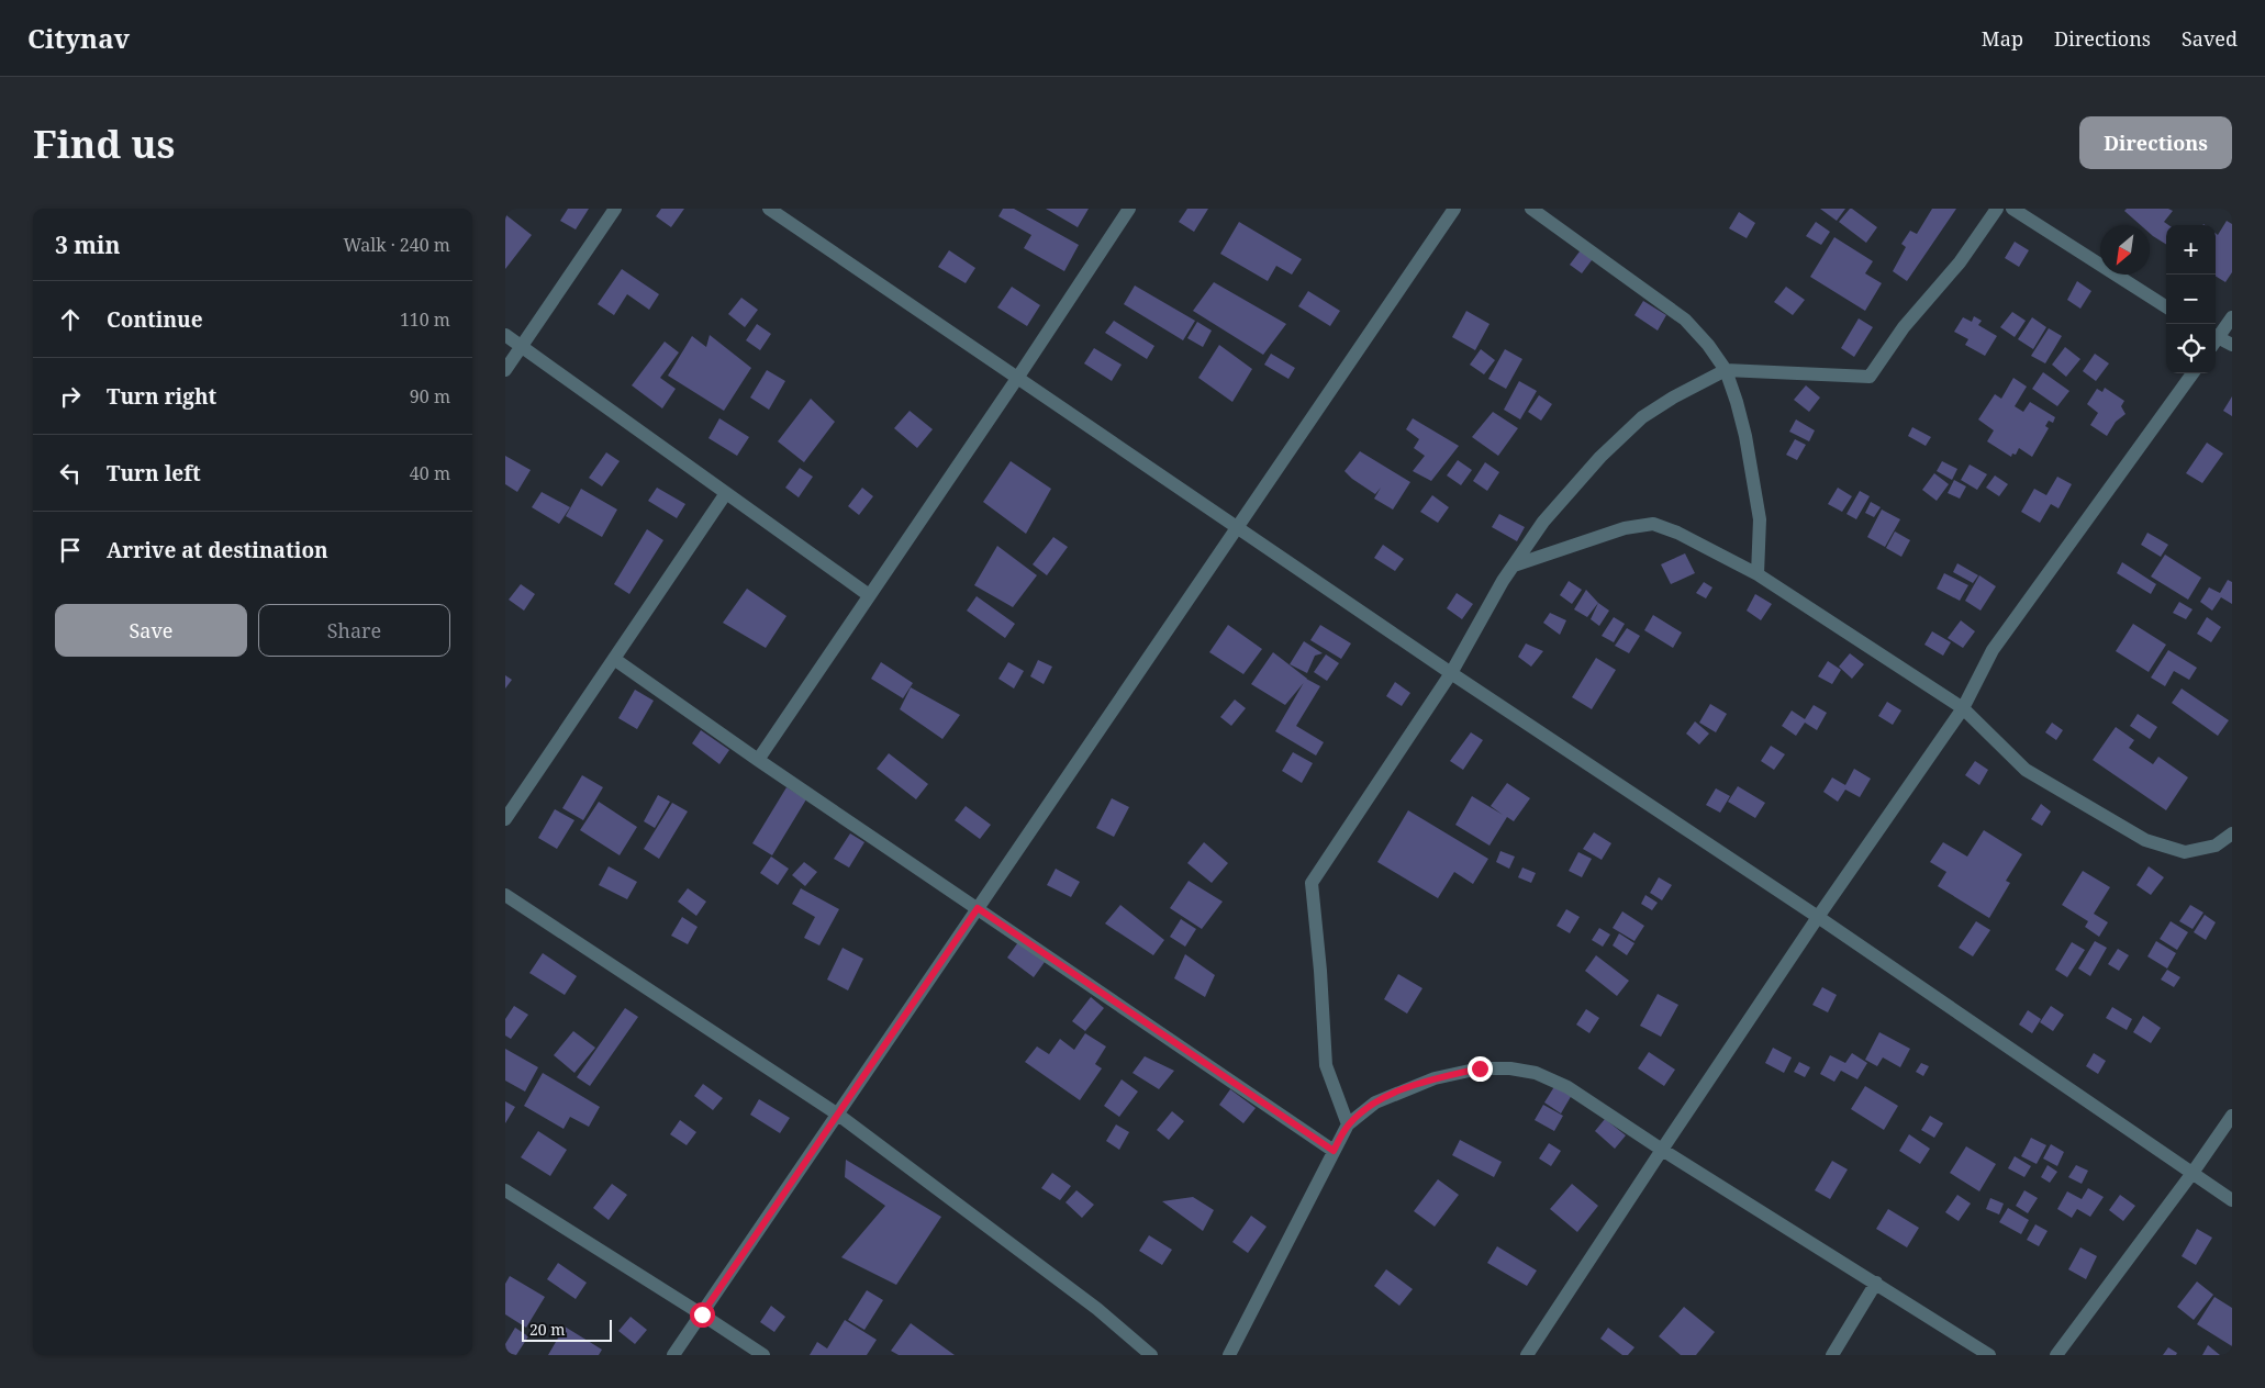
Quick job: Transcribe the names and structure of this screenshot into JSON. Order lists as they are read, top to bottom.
{
  "scale_bar": "20 m",
  "north": "bottom left",
  "page": {
    "header": "Citynav",
    "nav": ["Map", "Directions", "Saved"],
    "buttons": [
      "Directions",
      ["Save", "Share"]
    ],
    "title": "Find us",
    "heading": ["3 min", "Walk · 240 m"],
    "map_buttons": ["+", "−"],
    "list": [
      ["Continue", "110 m"],
      ["Turn right", "90 m"],
      ["Turn left", "40 m"],
      "Arrive at destination"
    ],
    "scale": "20 m"
  }
}
